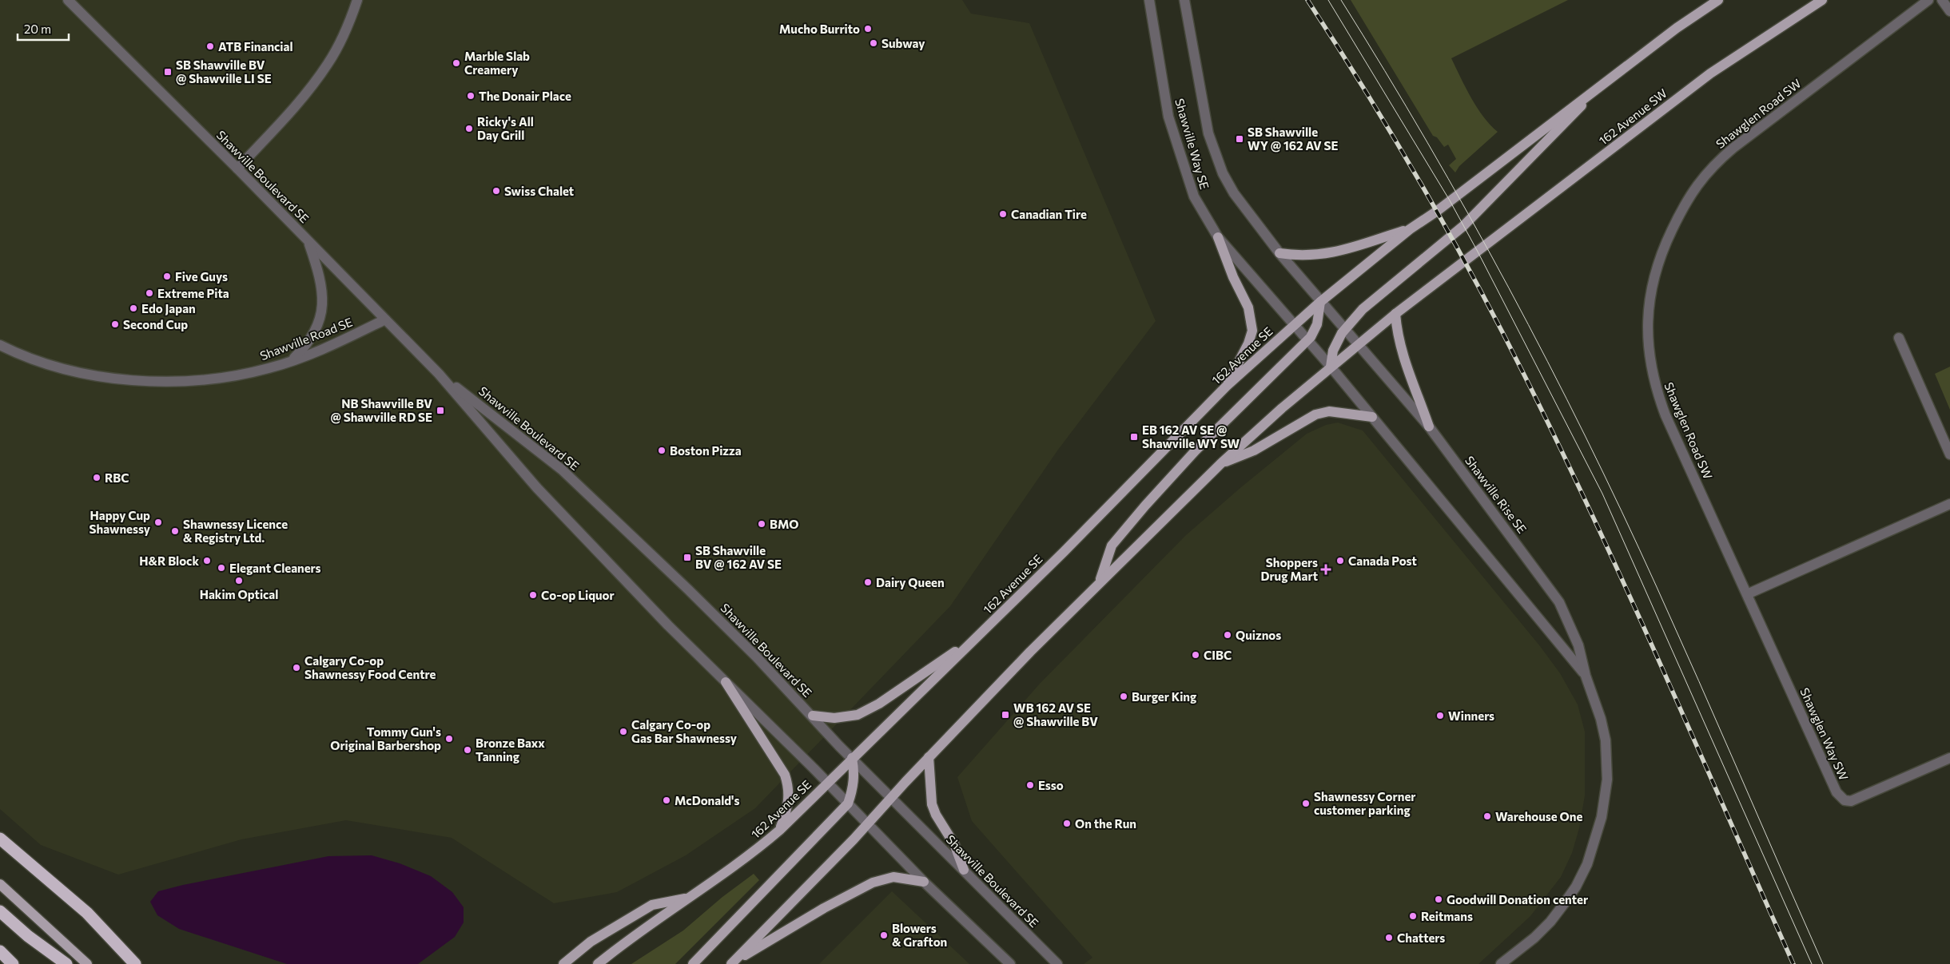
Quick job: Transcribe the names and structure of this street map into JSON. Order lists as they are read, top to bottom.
{
  "streets": {
    "main road": ["162 Avenue SW", "162 Avenue SE"],
    "street": [
      "Shawglen Road SW",
      "Shawville Way SE",
      "Shawville Boulevard SE",
      "Shawville Road SE",
      "Shawville Rise SE",
      "Shawglen Way SW"
    ]
  },
  "crossings": [
    ["Shawglen Road SW", "Shawglen Way SW"],
    ["Shawville Way SE", "162 Avenue SE"],
    ["Shawville Way SE", "Shawville Rise SE"],
    ["Shawville Boulevard SE", "Shawville Road SE"],
    ["Shawville Boulevard SE", "162 Avenue SE"]
  ],
  "places": {
    "other": [
      "Mucho Burrito",
      "Subway",
      "ATB Financial",
      "Marble Slab Creamery",
      "The Donair Place",
      "Ricky's All Day Grill",
      "Swiss Chalet",
      "Canadian Tire",
      "Five Guys",
      "Extreme Pita",
      "Edo Japan",
      "Second Cup",
      "Boston Pizza",
      "RBC",
      "Happy Cup Shawnessy",
      "BMO",
      "Shawnessy Licence & Registry Ltd.",
      "H&R Block",
      "Canada Post",
      "Elegant Cleaners",
      "Hakim Optical",
      "Dairy Queen",
      "Co-op Liquor",
      "Quiznos",
      "CIBC",
      "Calgary Co-op Shawnessy Food Centre",
      "Burger King",
      "Winners",
      "Calgary Co-op Gas Bar Shawnessy",
      "Tommy Gun's Original Barbershop",
      "Bronze Baxx Tanning",
      "Esso",
      "McDonald's",
      "Shawnessy Corner customer parking",
      "Warehouse One",
      "On the Run",
      "Goodwill Donation center",
      "Reitmans",
      "Blowers & Grafton",
      "Chatters"
    ],
    "transit": [
      "SB Shawville BV @ Shawville LI SE",
      "SB Shawville WY @ 162 AV SE",
      "NB Shawville BV @ Shawville RD SE",
      "EB 162 AV SE @ Shawville WY SW",
      "SB Shawville BV @ 162 AV SE",
      "WB 162 AV SE @ Shawville BV"
    ],
    "health": ["Shoppers Drug Mart"]
  },
  "scale_bar": "20 m"
}
